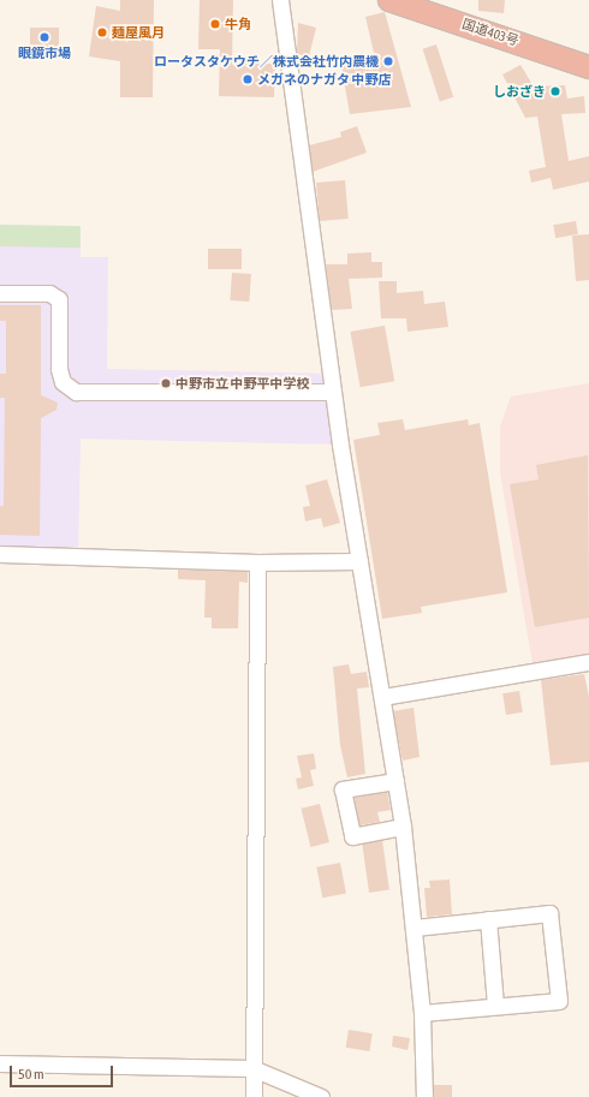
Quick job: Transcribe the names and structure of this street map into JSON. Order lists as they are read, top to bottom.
{
  "streets": {
    "highway": ["国道403号"]
  },
  "places": [
    "牛角",
    "麺屋風月",
    "眼鏡市場",
    "ロータスタケウチ／株式会社竹内農機",
    "メガネのナガタ 中野店",
    "しおざき",
    "中野市立 中野平中学校"
  ],
  "scale_bar": "50 m"
}
